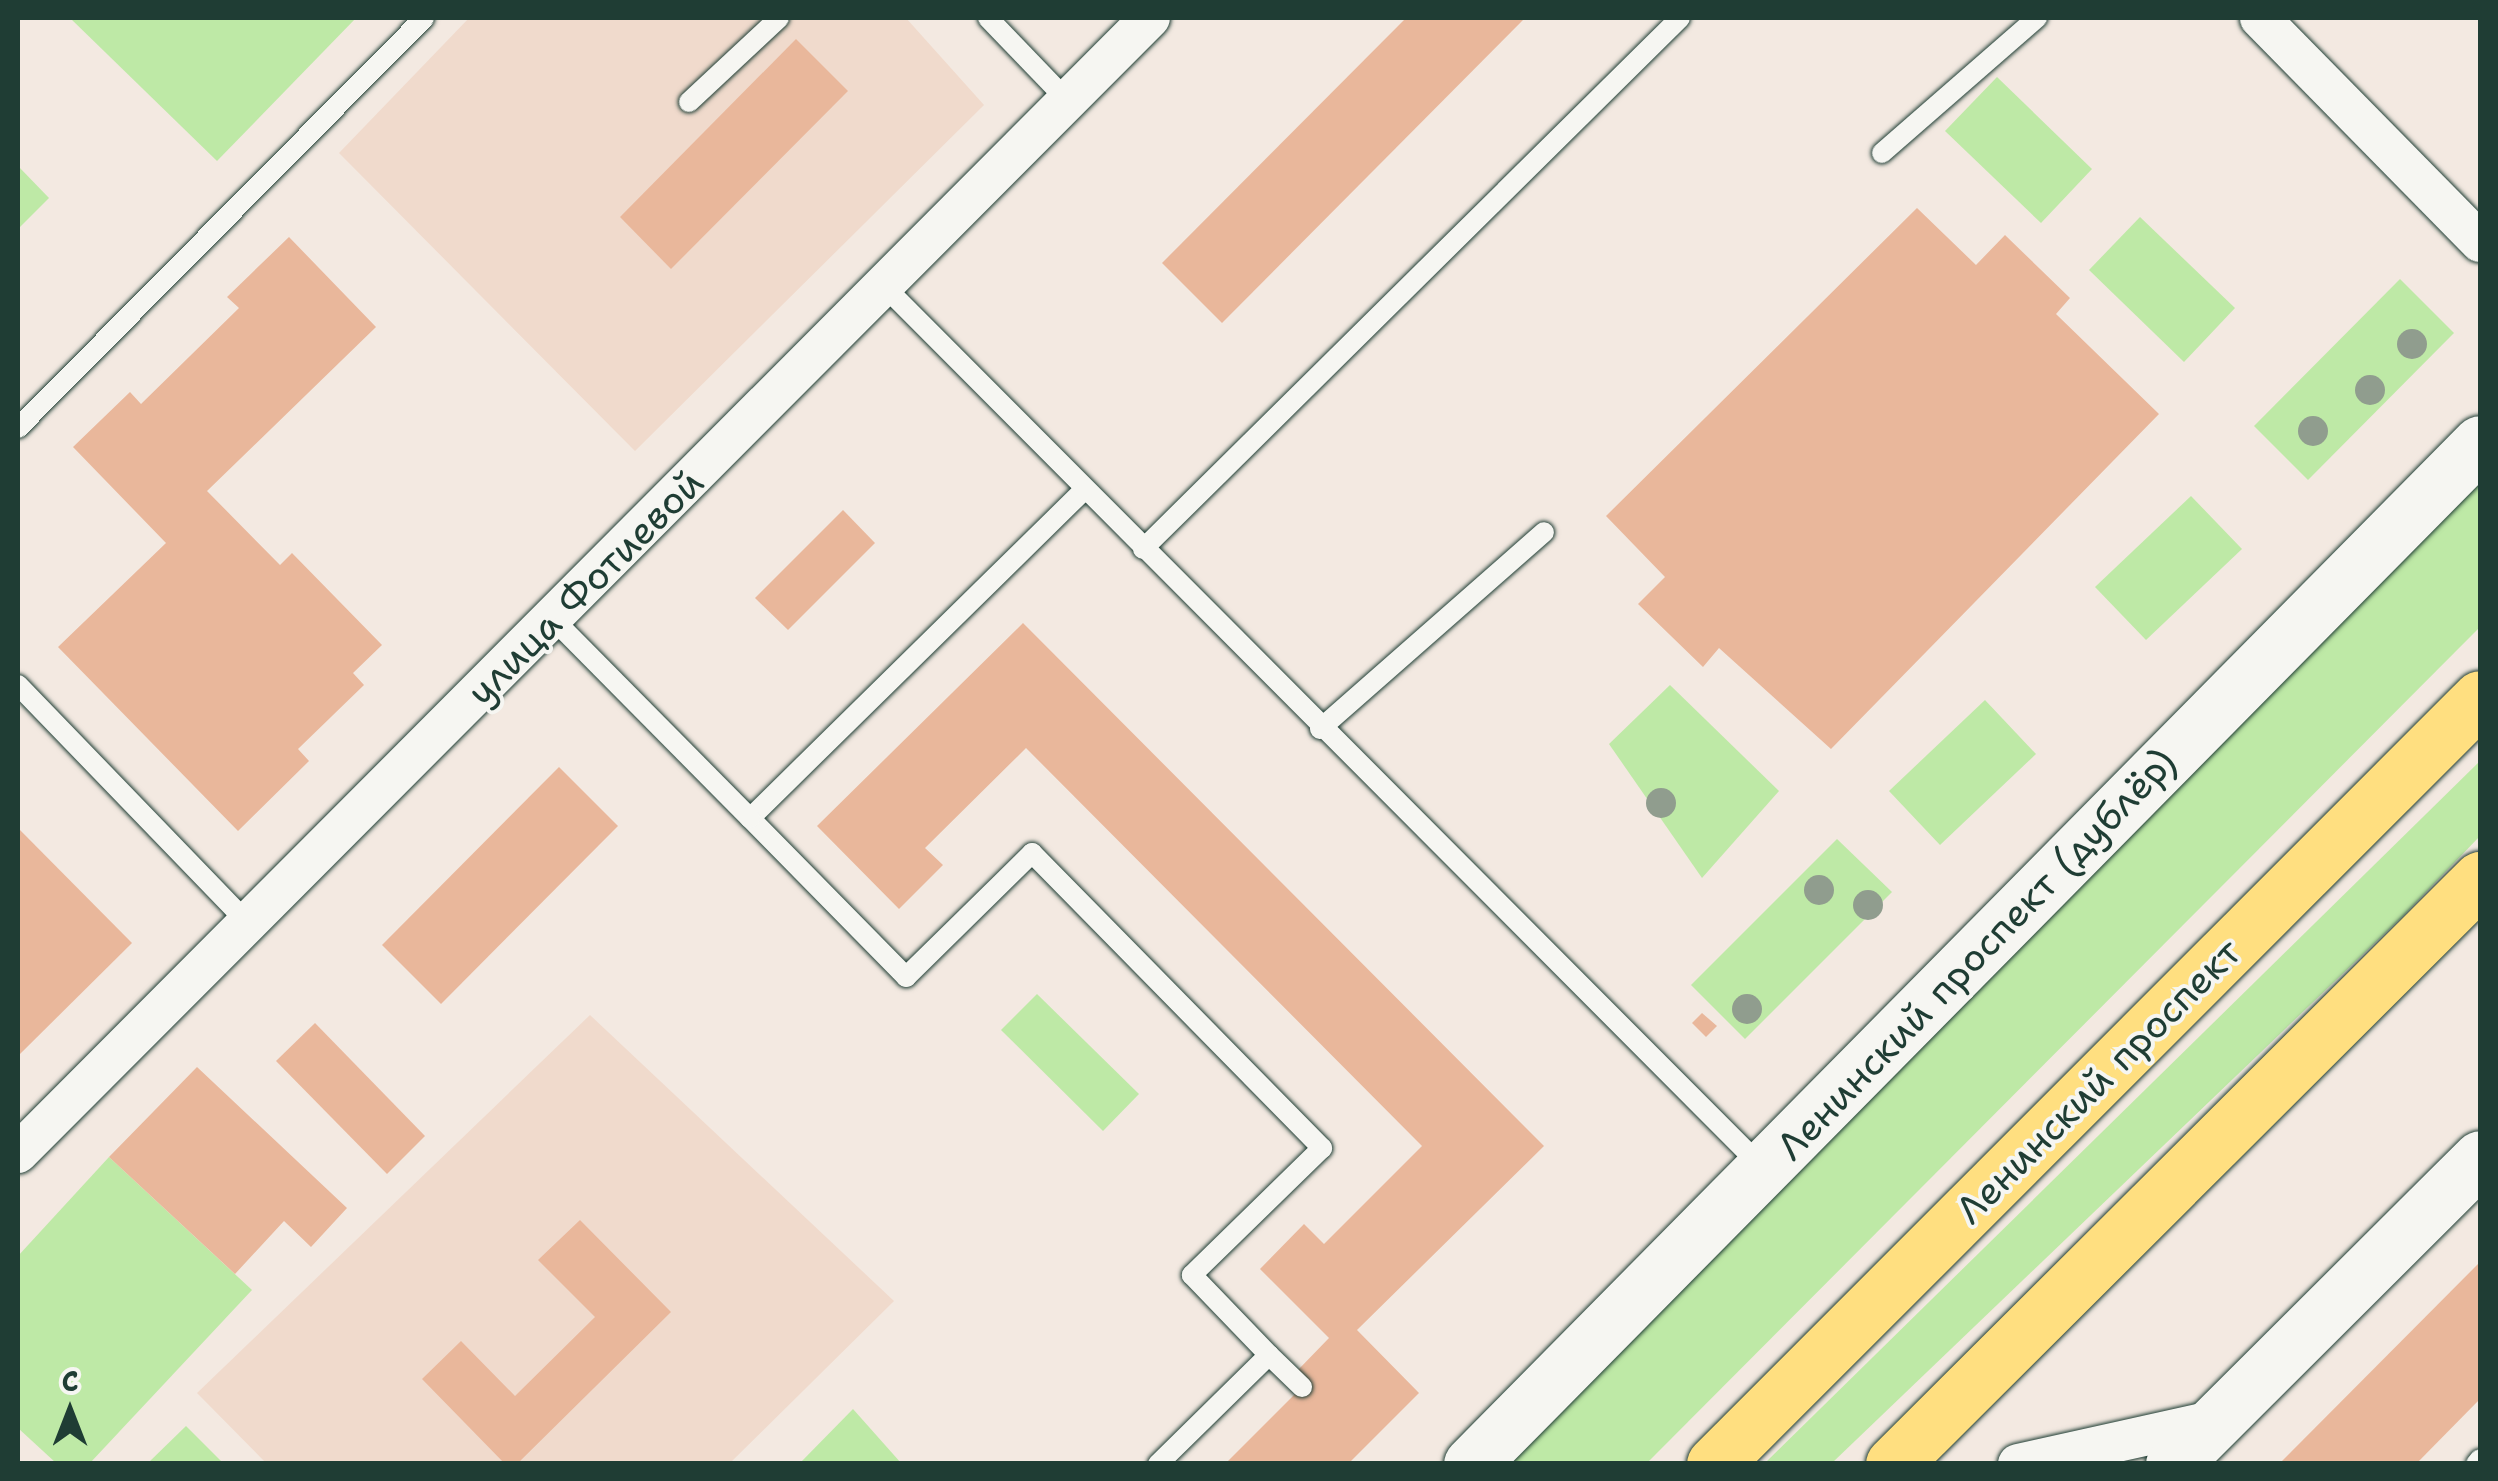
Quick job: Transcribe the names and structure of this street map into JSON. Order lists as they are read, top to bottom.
{
  "streets": {
    "main road": ["Ленинский проспект"],
    "street": ["улица Фотиевой", "Ленинский проспект (дублёр)"]
  },
  "north": "top"
}
